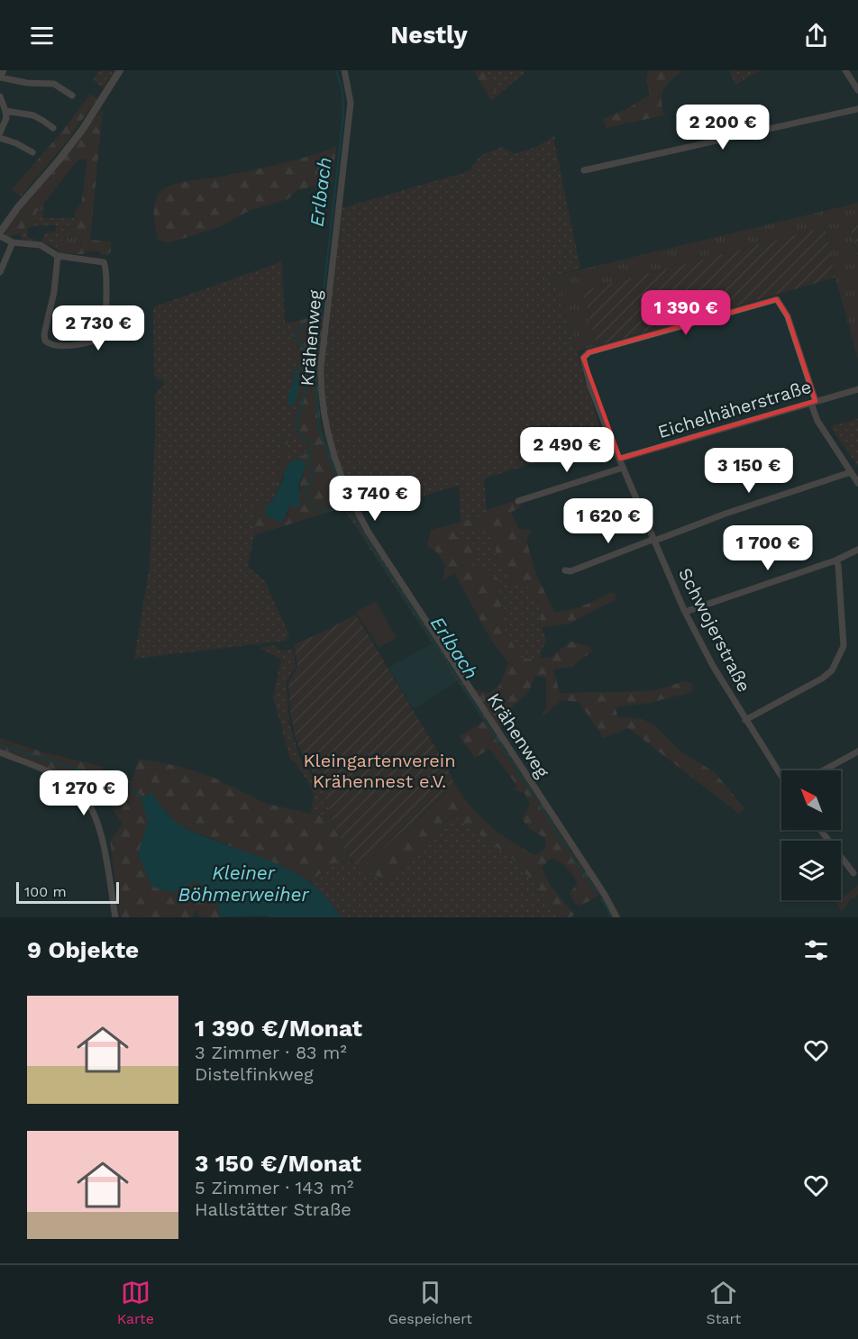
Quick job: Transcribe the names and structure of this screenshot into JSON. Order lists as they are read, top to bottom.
{
  "streets": {
    "street": ["Krähenweg", "Eichelhäherstraße", "Schwojerstraße"]
  },
  "crossings": [
    ["Eichelhäherstraße", "Schwojerstraße"]
  ],
  "water": ["Erlbach", "Kleiner Böhmerweiher"],
  "parks": ["Kleingartenverein Krähennest e.V."],
  "scale_bar": "100 m",
  "north": "top left",
  "page": {
    "header": "Nestly",
    "price": [
      "2 200 €",
      "1 390 €",
      "2 730 €",
      "2 490 €",
      "3 150 €",
      "3 740 €",
      "1 620 €",
      "1 700 €",
      "1 270 €"
    ],
    "scale": "100 m",
    "heading": "9 Objekte",
    "list": [
      {
        "name": "1 390 €/Monat",
        "note": "3 Zimmer · 83 m² · Distelfinkweg"
      },
      {
        "name": "3 150 €/Monat",
        "note": "5 Zimmer · 143 m² · Hallstätter Straße"
      }
    ],
    "tabs": ["Karte", "Gespeichert", "Start"]
  }
}
